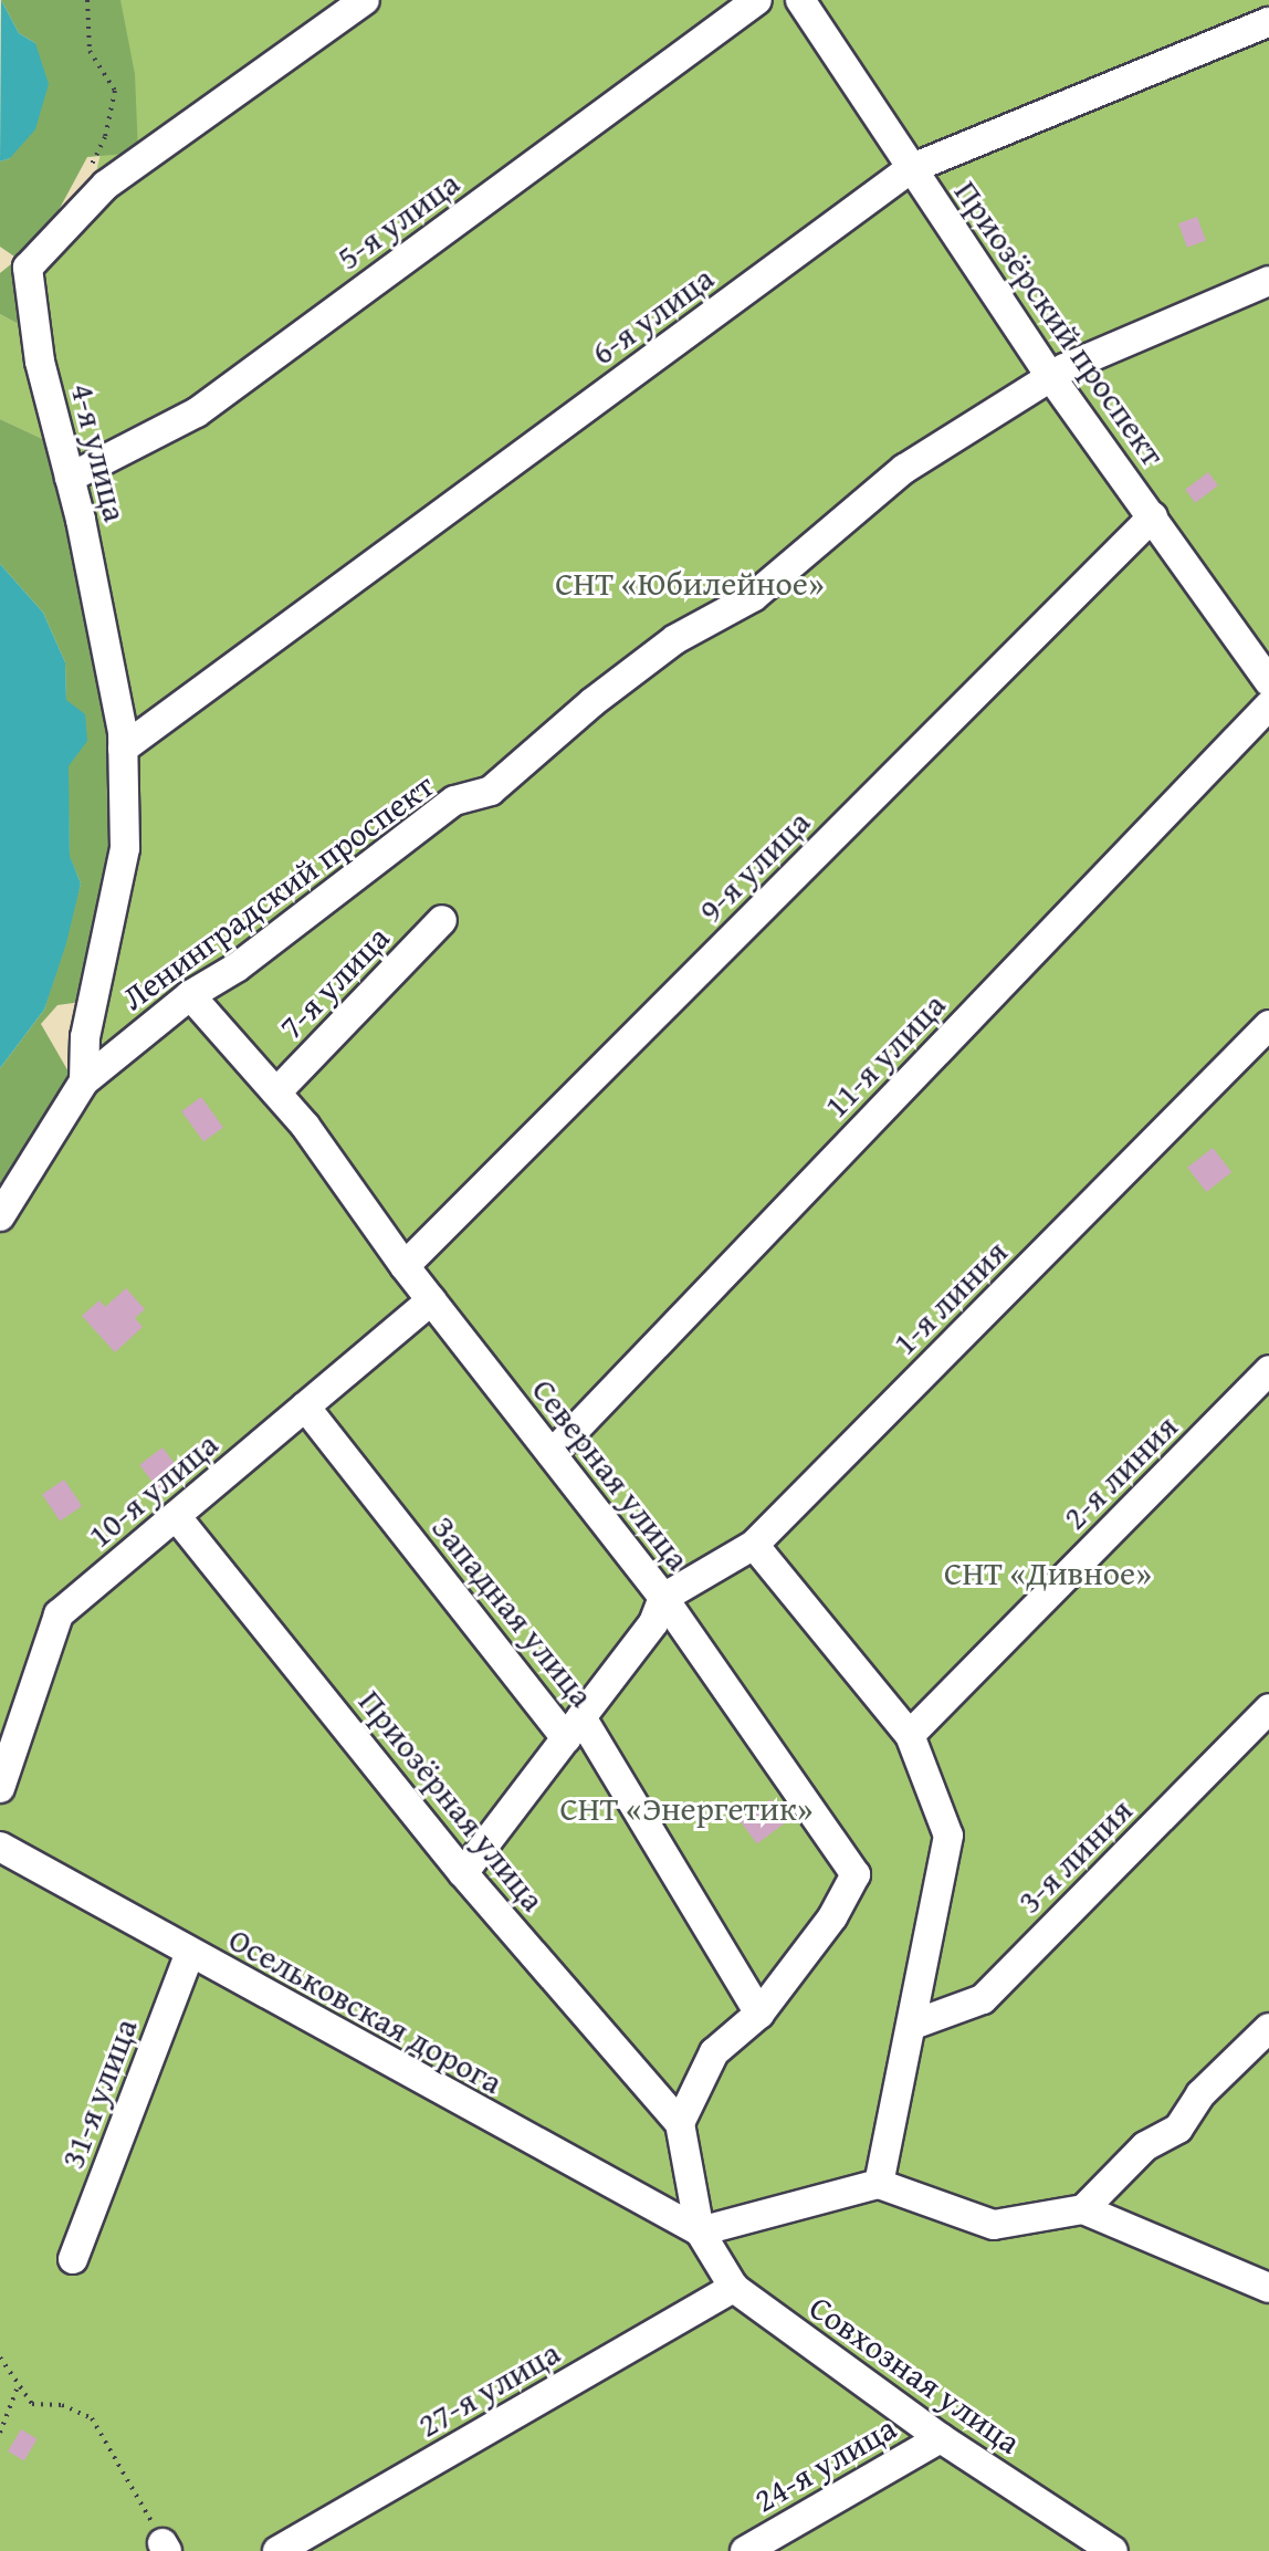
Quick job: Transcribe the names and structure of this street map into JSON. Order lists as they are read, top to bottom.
{
  "streets": {
    "street": [
      "5-я улица",
      "6-я улица",
      "Приозёрский проспект",
      "4-я улица",
      "9-я улица",
      "Ленинградский проспект",
      "7-я улица",
      "11-я улица",
      "1-я линия",
      "2-я линия",
      "Северная улица",
      "10-я улица",
      "Западная улица",
      "Приозёрная улица",
      "3-я линия",
      "Осельковская дорога",
      "31-я улица",
      "Совхозная улица",
      "27-я улица",
      "24-я улица"
    ]
  },
  "crossings": [
    ["5-я улица", "4-я улица"],
    ["6-я улица", "Приозёрский проспект"],
    ["6-я улица", "4-я улица"],
    ["Приозёрский проспект", "9-я улица"],
    ["Приозёрский проспект", "Ленинградский проспект"],
    ["4-я улица", "Ленинградский проспект"],
    ["9-я улица", "Северная улица"],
    ["Ленинградский проспект", "Северная улица"],
    ["7-я улица", "Северная улица"],
    ["11-я улица", "Северная улица"],
    ["1-я линия", "Северная улица"],
    ["Северная улица", "10-я улица"],
    ["Северная улица", "Западная улица"],
    ["10-я улица", "Западная улица"],
    ["10-я улица", "Приозёрная улица"],
    ["Осельковская дорога", "31-я улица"],
    ["Осельковская дорога", "Совхозная улица"],
    ["Совхозная улица", "27-я улица"],
    ["Совхозная улица", "24-я улица"]
  ],
  "parks": ["СНТ «Юбилейное»", "СНТ «Дивное»", "СНТ «Энергетик»"]
}
